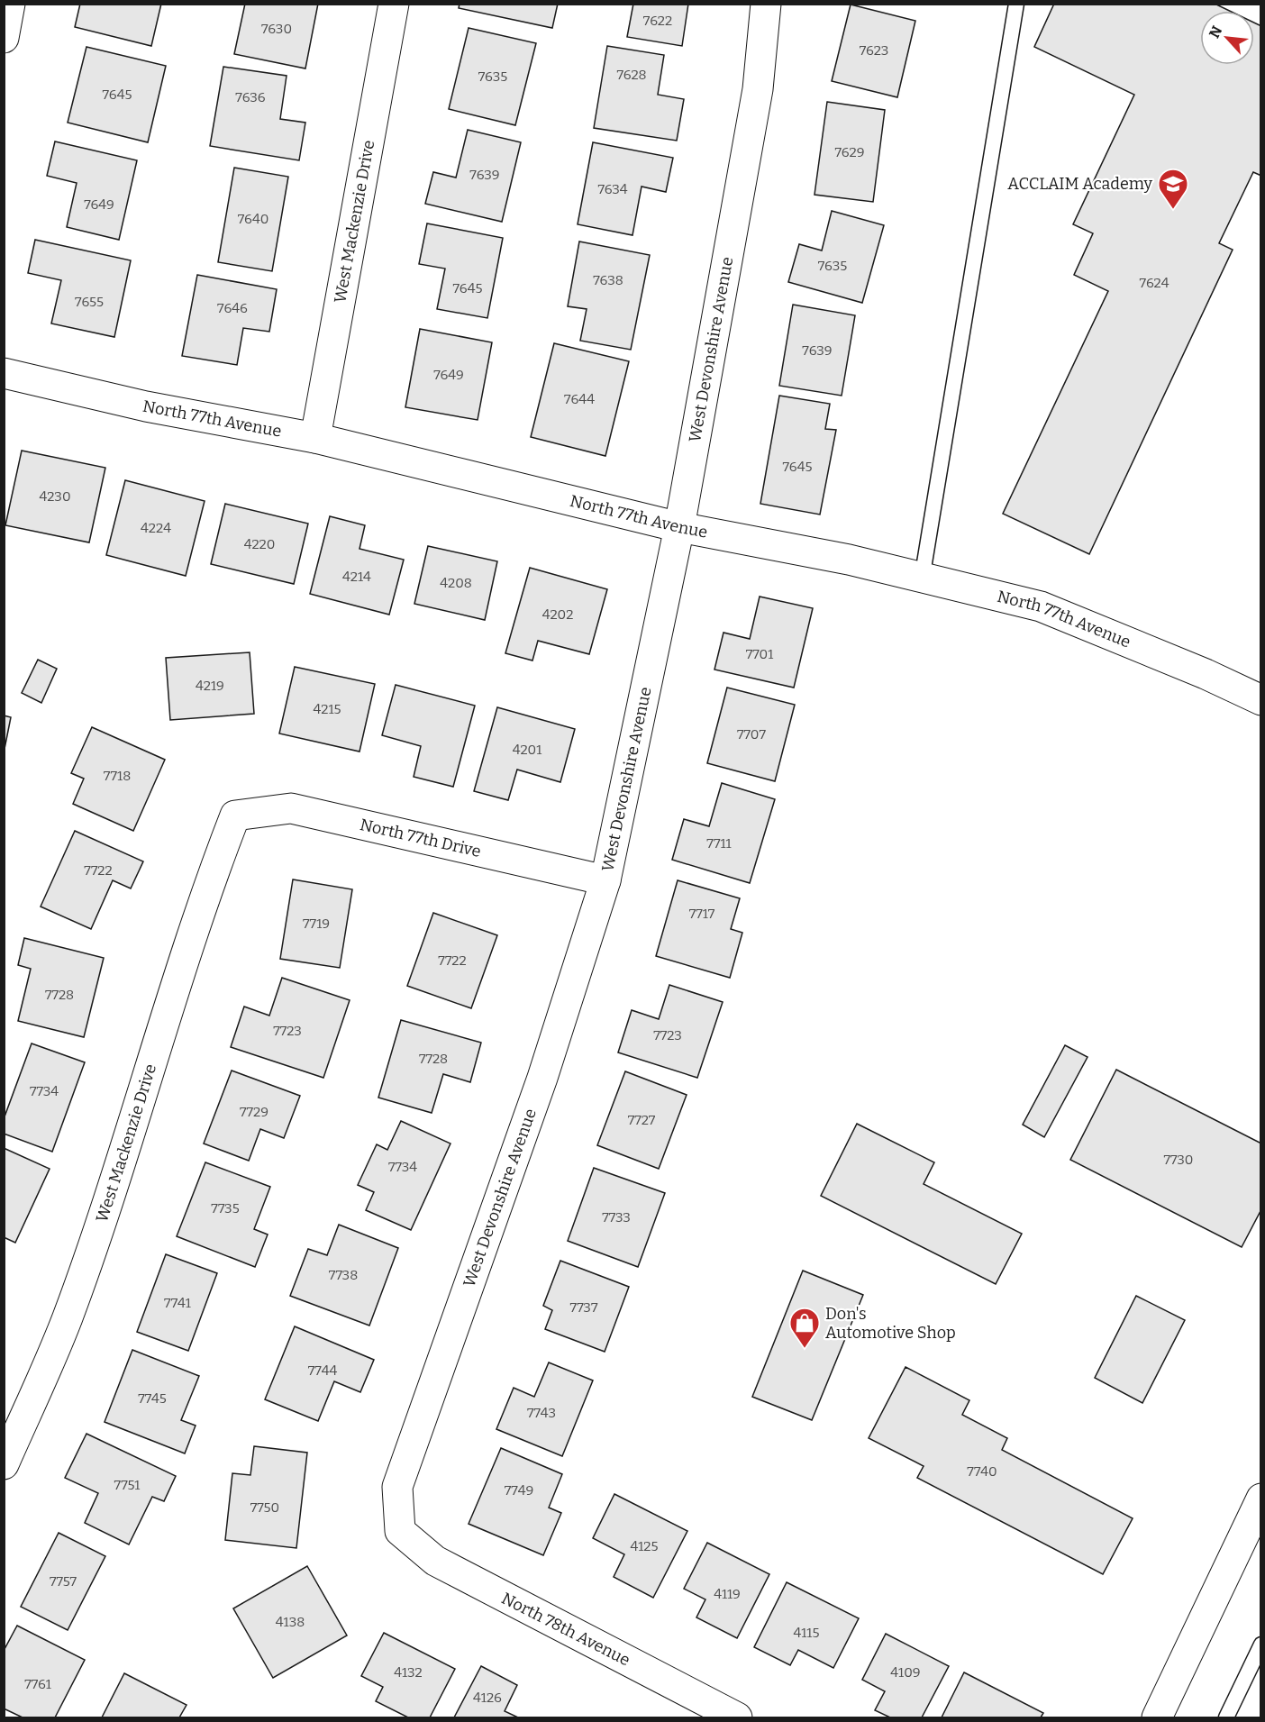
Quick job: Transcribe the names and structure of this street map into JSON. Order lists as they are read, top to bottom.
{
  "streets": {
    "street": [
      "West Mackenzie Drive",
      "West Devonshire Avenue",
      "North 77th Avenue",
      "North 77th Drive",
      "North 78th Avenue"
    ]
  },
  "crossings": [
    ["West Mackenzie Drive", "North 77th Avenue"],
    ["West Mackenzie Drive", "North 77th Drive"],
    ["West Devonshire Avenue", "North 77th Avenue"],
    ["West Devonshire Avenue", "North 77th Drive"],
    ["West Devonshire Avenue", "North 78th Avenue"]
  ],
  "places": {
    "school or university": ["ACCLAIM Academy"],
    "shop": ["Don's Automotive Shop"]
  },
  "house_numbers": [
    "7622",
    "7630",
    "7623",
    "7628",
    "7635",
    "7645",
    "7636",
    "7629",
    "7639",
    "7634",
    "7649",
    "7640",
    "7635",
    "7638",
    "7624",
    "7645",
    "7655",
    "7646",
    "7639",
    "7649",
    "7644",
    "7645",
    "4230",
    "4224",
    "4220",
    "4214",
    "4208",
    "4202",
    "7701",
    "4219",
    "4215",
    "7707",
    "4201",
    "7718",
    "7711",
    "7722",
    "7717",
    "7719",
    "7722",
    "7728",
    "7723",
    "7723",
    "7728",
    "7734",
    "7729",
    "7727",
    "7730",
    "7734",
    "7735",
    "7733",
    "7738",
    "7741",
    "7737",
    "7744",
    "7745",
    "7743",
    "7740",
    "7751",
    "7749",
    "7750",
    "4125",
    "7757",
    "4119",
    "4138",
    "4115",
    "4132",
    "4109",
    "7761",
    "4126"
  ],
  "north": "top left"
}
